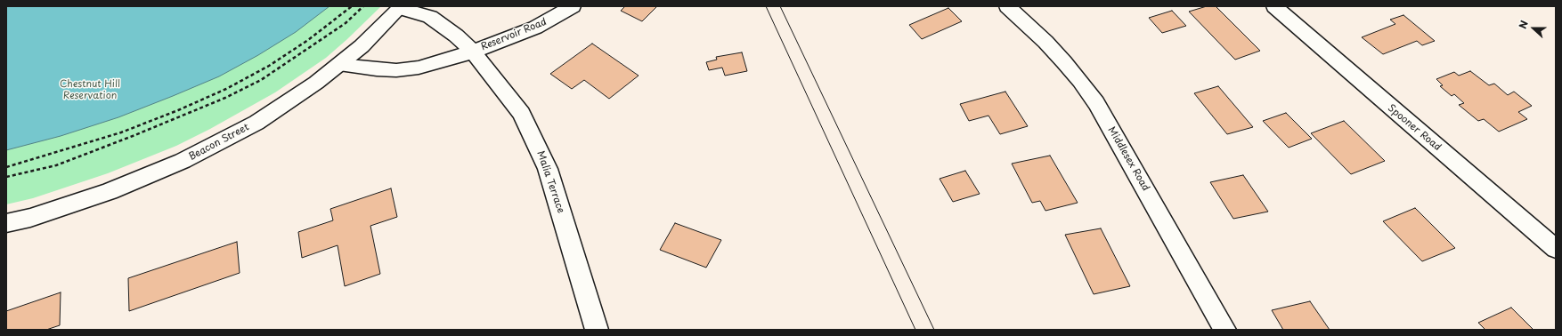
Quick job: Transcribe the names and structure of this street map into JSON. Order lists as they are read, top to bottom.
{
  "streets": {
    "street": [
      "Reservoir Road",
      "Spooner Road",
      "Beacon Street",
      "Middlesex Road",
      "Malia Terrace"
    ]
  },
  "crossings": [
    ["Reservoir Road", "Beacon Street"],
    ["Reservoir Road", "Malia Terrace"]
  ],
  "parks": ["Chestnut Hill Reservation"],
  "north": "left"
}
